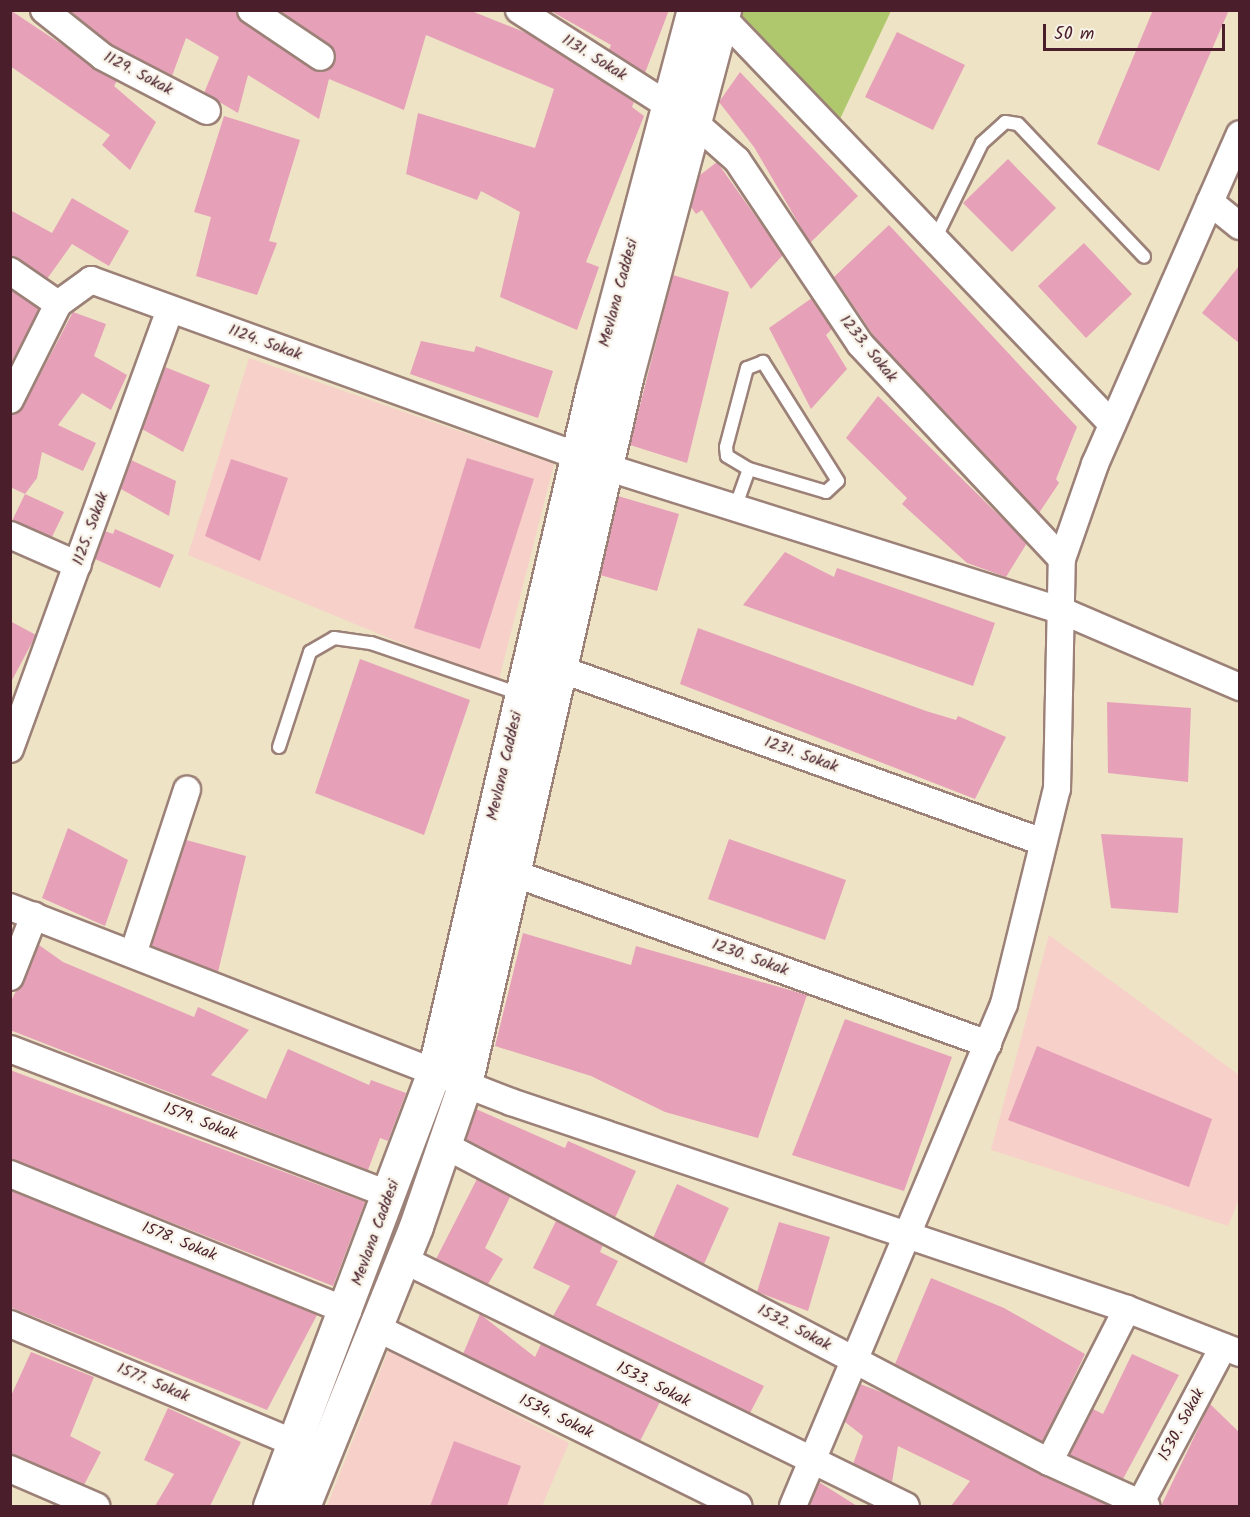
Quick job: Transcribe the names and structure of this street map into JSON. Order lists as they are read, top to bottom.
{
  "streets": {
    "main road": ["Mevlana Caddesi"],
    "street": [
      "1131. Sokak",
      "1129. Sokak",
      "1124. Sokak",
      "1233. Sokak",
      "1125. Sokak",
      "1231. Sokak",
      "1230. Sokak",
      "1579. Sokak",
      "1578. Sokak",
      "1532. Sokak",
      "1577. Sokak",
      "1533. Sokak",
      "1534. Sokak",
      "1530. Sokak"
    ]
  },
  "crossings": [
    ["1131. Sokak", "Mevlana Caddesi"],
    ["1131. Sokak", "1233. Sokak"],
    ["Mevlana Caddesi", "1124. Sokak"],
    ["Mevlana Caddesi", "1233. Sokak"],
    ["Mevlana Caddesi", "1231. Sokak"],
    ["Mevlana Caddesi", "1230. Sokak"],
    ["Mevlana Caddesi", "1579. Sokak"],
    ["Mevlana Caddesi", "1578. Sokak"],
    ["Mevlana Caddesi", "1532. Sokak"],
    ["Mevlana Caddesi", "1577. Sokak"],
    ["Mevlana Caddesi", "1533. Sokak"],
    ["Mevlana Caddesi", "1534. Sokak"],
    ["1124. Sokak", "1125. Sokak"],
    ["1532. Sokak", "1530. Sokak"]
  ],
  "scale_bar": "50 m"
}
